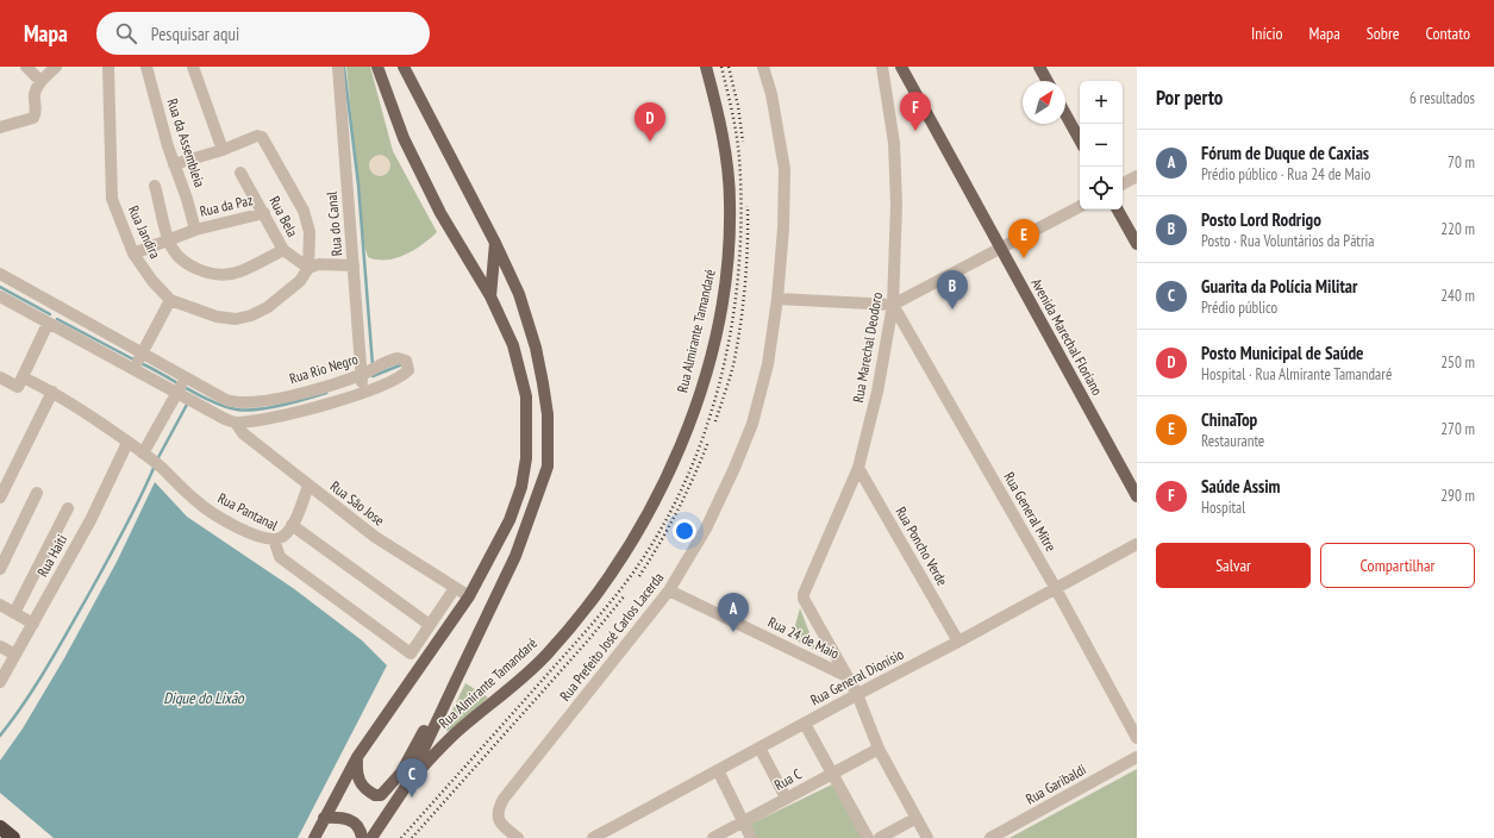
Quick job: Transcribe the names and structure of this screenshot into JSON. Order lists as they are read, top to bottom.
{
  "streets": {
    "main road": ["Rua Almirante Tamandaré", "Avenida Marechal Floriano"],
    "street": [
      "Rua da Assembleia",
      "Rua da Paz",
      "Rua Bela",
      "Rua do Canal",
      "Rua Jandira",
      "Rua Marechal Deodoro",
      "Rua Rio Negro",
      "Rua Sāo Jose",
      "Rua Pantanal",
      "Rua General Mitre",
      "Rua Poncho Verde",
      "Rua Haiti",
      "Rua Prefeito José Carlos Lacerda",
      "Rua 24 de Maio",
      "Rua General Dionísio",
      "Rua C",
      "Rua Garibaldi"
    ]
  },
  "crossings": [
    ["Rua da Assembleia", "Rua da Paz"],
    ["Rua da Paz", "Rua Bela"],
    ["Rua da Paz", "Rua Jandira"],
    ["Rua Bela", "Rua Jandira"],
    ["Rua do Canal", "Rua Rio Negro"],
    ["Rua Marechal Deodoro", "Rua General Mitre"],
    ["Rua Marechal Deodoro", "Rua Poncho Verde"],
    ["Rua Marechal Deodoro", "Rua 24 de Maio"],
    ["Rua Rio Negro", "Rua Sāo Jose"],
    ["Rua Sāo Jose", "Rua Pantanal"],
    ["Rua Pantanal", "Rua Haiti"],
    ["Rua General Mitre", "Rua General Dionísio"],
    ["Rua Poncho Verde", "Rua General Dionísio"],
    ["Rua Prefeito José Carlos Lacerda", "Rua 24 de Maio"]
  ],
  "water": ["Dique do Lixão"],
  "north": "top right",
  "page": {
    "header": "Mapa",
    "search": "Pesquisar aqui",
    "nav": [
      "Início",
      "Mapa",
      "Sobre",
      "Contato"
    ],
    "heading": ["Por perto", "6 resultados"],
    "map_buttons": ["+", "−"],
    "pins": [
      "F",
      "D",
      "E",
      "B",
      "A",
      "C"
    ],
    "list": [
      {
        "mark": "A",
        "name": "Fórum de Duque de Caxias",
        "note": "Prédio público · Rua 24 de Maio",
        "value": "70 m"
      },
      {
        "mark": "B",
        "name": "Posto Lord Rodrigo",
        "note": "Posto · Rua Voluntários da Pátria",
        "value": "220 m"
      },
      {
        "mark": "C",
        "name": "Guarita da Polícia Militar",
        "note": "Prédio público",
        "value": "240 m"
      },
      {
        "mark": "D",
        "name": "Posto Municipal de Saúde",
        "note": "Hospital · Rua Almirante Tamandaré",
        "value": "250 m"
      },
      {
        "mark": "E",
        "name": "ChinaTop",
        "note": "Restaurante",
        "value": "270 m"
      },
      {
        "mark": "F",
        "name": "Saúde Assim",
        "note": "Hospital",
        "value": "290 m"
      }
    ],
    "buttons": ["Salvar", "Compartilhar"]
  }
}
